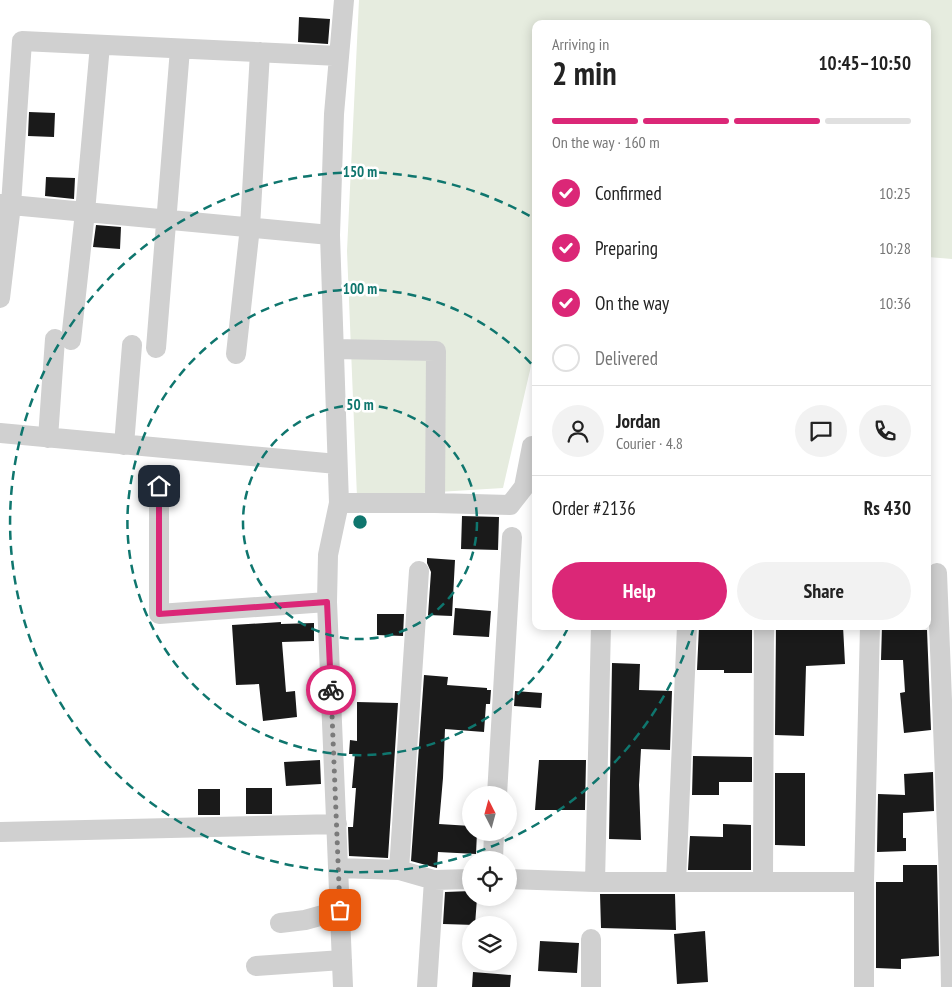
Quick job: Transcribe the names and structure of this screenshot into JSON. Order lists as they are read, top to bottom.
{
  "north": "top",
  "page": {
    "heading": ["2 min", "Arriving in", "10:45–10:50"],
    "panel": [
      "Jordan",
      "Courier · 4.8",
      "Order #2136",
      "Rs 430"
    ],
    "bar": "On the way · 160 m",
    "list": [
      ["Confirmed", "10:25"],
      ["Preparing", "10:28"],
      ["On the way", "10:36"],
      "Delivered"
    ],
    "buttons": ["Help", "Share"]
  },
  "rings": ["150 m", "100 m", "50 m"]
}
